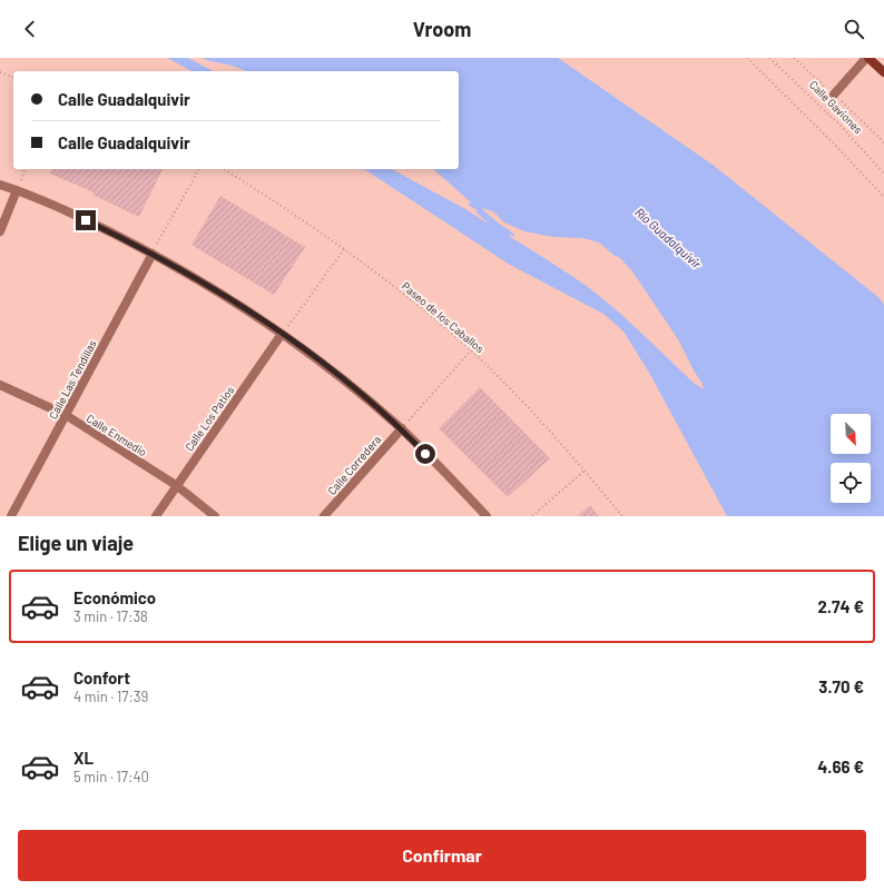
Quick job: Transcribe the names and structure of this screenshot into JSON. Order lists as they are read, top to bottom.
{
  "streets": {
    "street": [
      "Calle Gaviones",
      "Calle Las Tendillas",
      "Calle Los Patios",
      "Calle Enmedio",
      "Calle Corredera"
    ],
    "path": ["Paseo de los Caballos"]
  },
  "crossings": [
    ["Calle Las Tendillas", "Calle Enmedio"],
    ["Calle Los Patios", "Calle Enmedio"]
  ],
  "water": ["Río Guadalquivir"],
  "north": "bottom right",
  "page": {
    "header": "Vroom",
    "banner": ["Calle Guadalquivir", "Calle Guadalquivir"],
    "heading": "Elige un viaje",
    "list": [
      {
        "name": "Económico",
        "note": "3 min · 17:38",
        "value": "2.74 €"
      },
      {
        "name": "Confort",
        "note": "4 min · 17:39",
        "value": "3.70 €"
      },
      {
        "name": "XL",
        "note": "5 min · 17:40",
        "value": "4.66 €"
      }
    ],
    "buttons": "Confirmar"
  }
}
